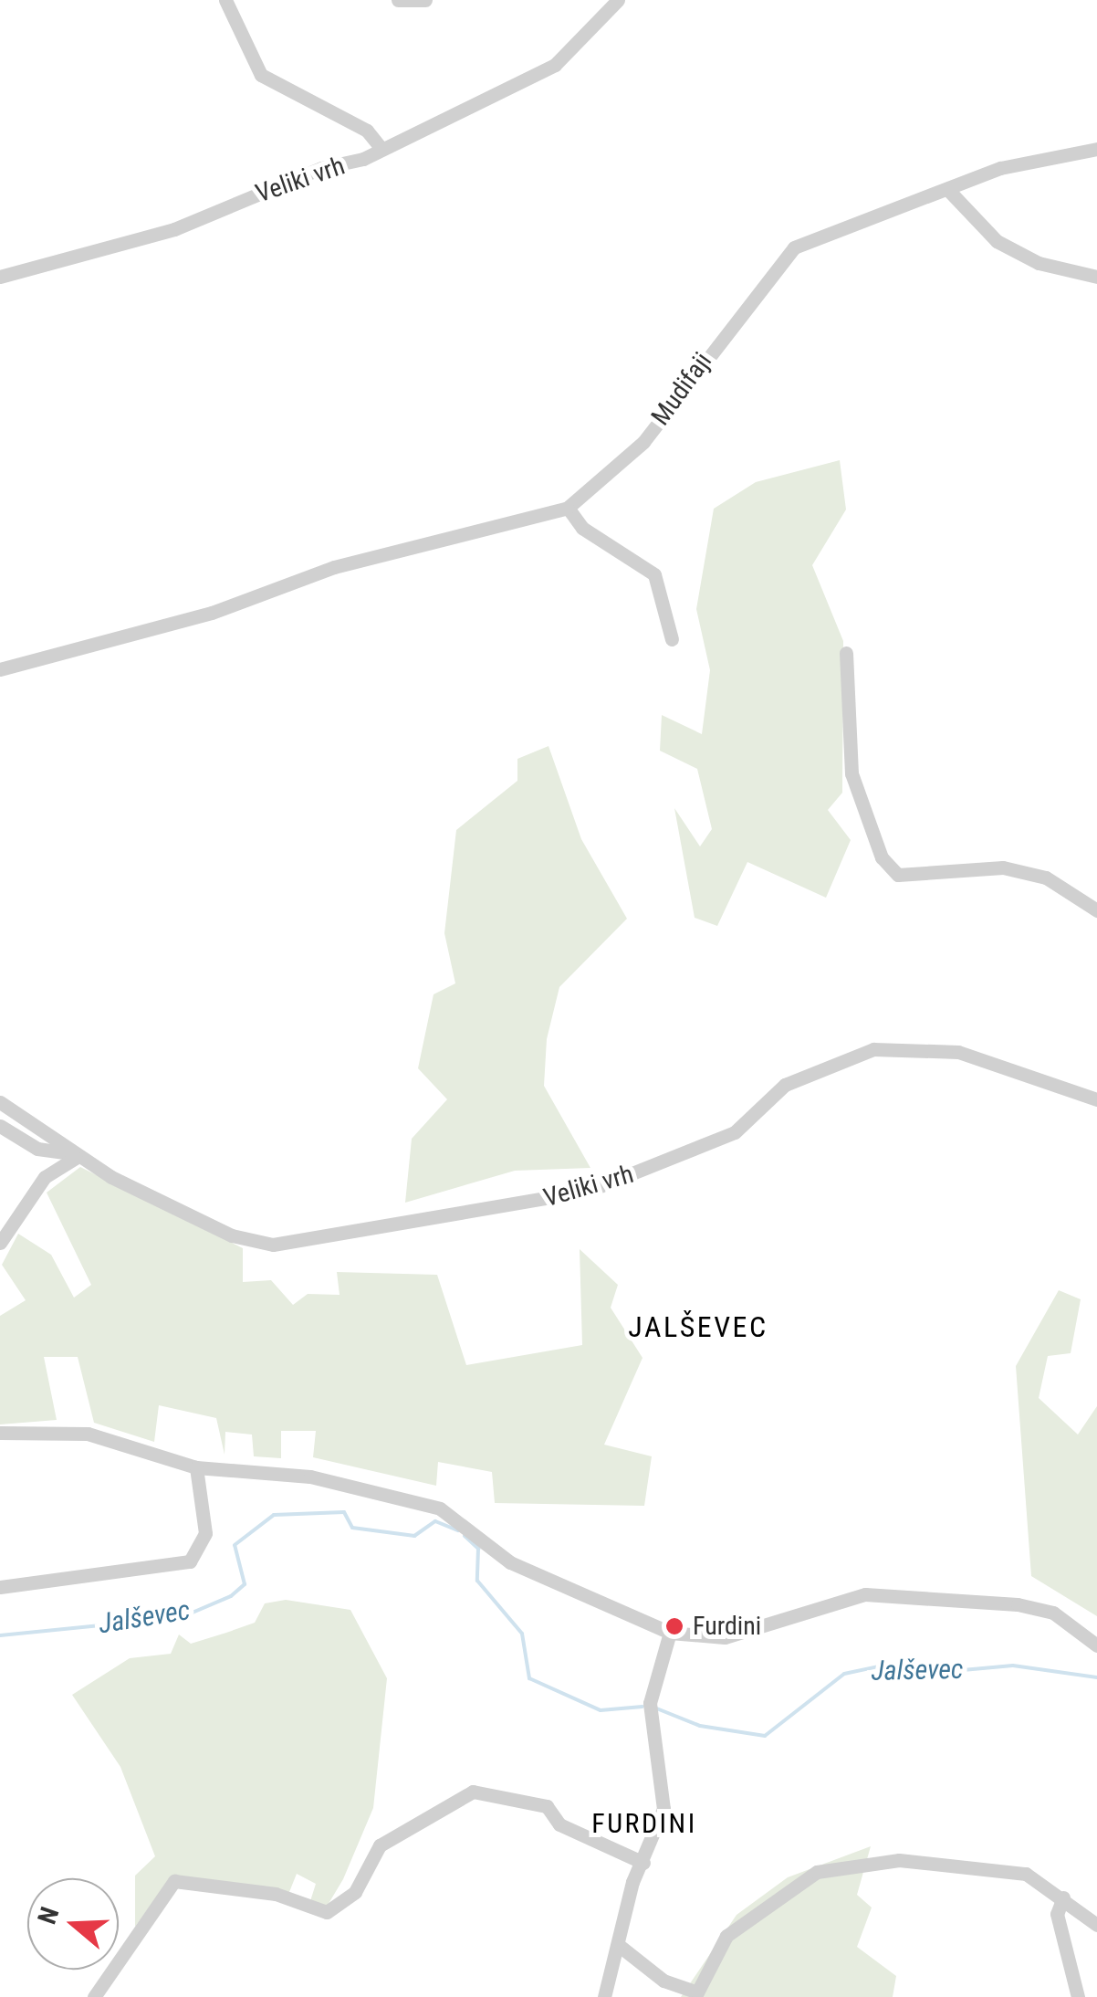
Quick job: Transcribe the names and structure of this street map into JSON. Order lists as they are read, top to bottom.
{
  "streets": {
    "street": ["Veliki vrh", "Mudifaji"]
  },
  "districts": ["JALŠEVEC", "FURDINI"],
  "water": ["Jalševec"],
  "places": ["Furdini"],
  "north": "left"
}
